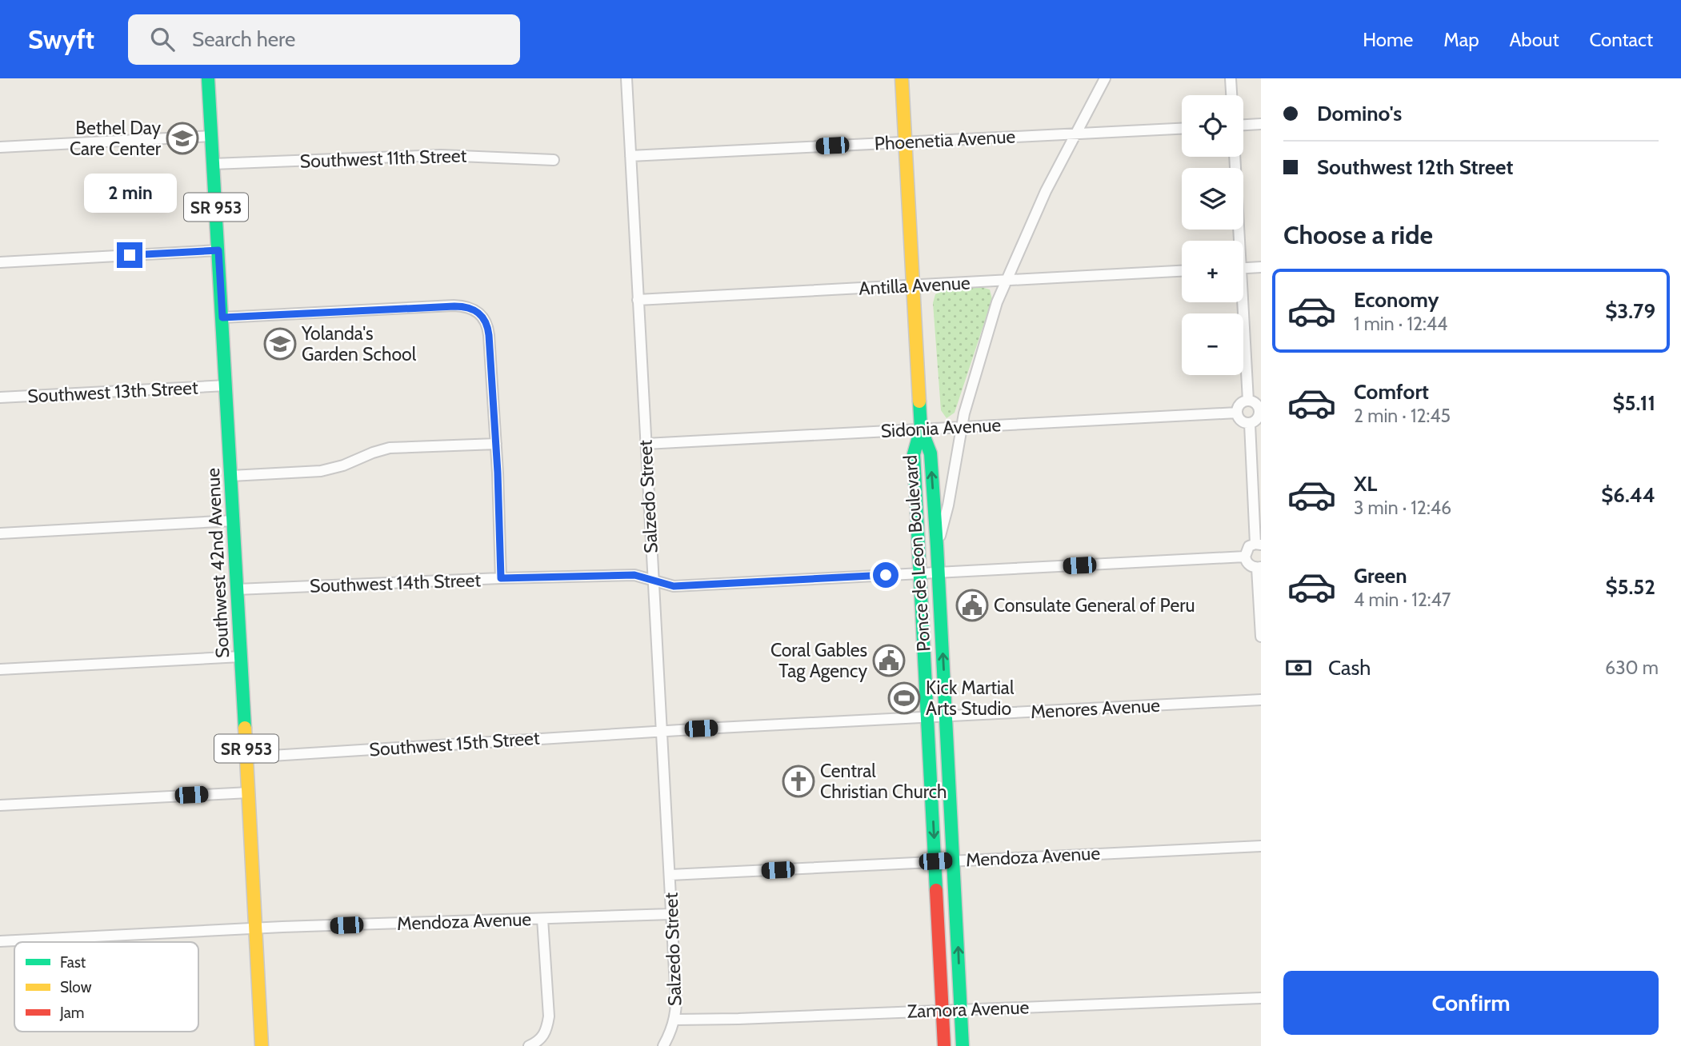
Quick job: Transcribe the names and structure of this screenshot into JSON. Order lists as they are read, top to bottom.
{
  "streets": {
    "street": [
      "Phoenetia Avenue",
      "Southwest 11th Street",
      "SR 953",
      "Antilla Avenue",
      "Southwest 13th Street",
      "Sidonia Avenue",
      "Salzedo Street",
      "Ponce de Leon Boulevard",
      "Southwest 42nd Avenue",
      "Southwest 14th Street",
      "Menores Avenue",
      "Southwest 15th Street",
      "Mendoza Avenue",
      "Zamora Avenue"
    ]
  },
  "crossings": [
    ["Phoenetia Avenue", "Salzedo Street"],
    ["Phoenetia Avenue", "Ponce de Leon Boulevard"],
    ["Southwest 11th Street", "Southwest 42nd Avenue"],
    ["Antilla Avenue", "Salzedo Street"],
    ["Antilla Avenue", "Ponce de Leon Boulevard"],
    ["Southwest 13th Street", "Southwest 42nd Avenue"],
    ["Sidonia Avenue", "Salzedo Street"],
    ["Sidonia Avenue", "Ponce de Leon Boulevard"],
    ["Salzedo Street", "Southwest 14th Street"],
    ["Salzedo Street", "Menores Avenue"],
    ["Salzedo Street", "Southwest 15th Street"],
    ["Salzedo Street", "Mendoza Avenue"],
    ["Salzedo Street", "Zamora Avenue"],
    ["Ponce de Leon Boulevard", "Southwest 14th Street"],
    ["Ponce de Leon Boulevard", "Menores Avenue"],
    ["Ponce de Leon Boulevard", "Mendoza Avenue"],
    ["Ponce de Leon Boulevard", "Zamora Avenue"],
    ["Southwest 42nd Avenue", "Southwest 14th Street"],
    ["Southwest 42nd Avenue", "Southwest 15th Street"],
    ["Southwest 42nd Avenue", "Mendoza Avenue"],
    ["Menores Avenue", "Southwest 15th Street"]
  ],
  "places": {
    "school or university": ["Bethel Day Care Center", "Yolanda's Garden School"],
    "public building": ["Consulate General of Peru", "Coral Gables Tag Agency"],
    "sports": ["Kick Martial Arts Studio"],
    "church": ["Central Christian Church"]
  },
  "legend": ["Fast", "Slow", "Jam"],
  "page": {
    "header": "Swyft",
    "search": "Search here",
    "nav": [
      "Home",
      "Map",
      "About",
      "Contact"
    ],
    "banner": ["Domino's", "Southwest 12th Street"],
    "map_buttons": ["+", "−"],
    "bubble": "2 min",
    "heading": "Choose a ride",
    "list": [
      {
        "name": "Economy",
        "note": "1 min · 12:44",
        "value": "$3.79"
      },
      {
        "name": "Comfort",
        "note": "2 min · 12:45",
        "value": "$5.11"
      },
      {
        "name": "XL",
        "note": "3 min · 12:46",
        "value": "$6.44"
      },
      {
        "name": "Green",
        "note": "4 min · 12:47",
        "value": "$5.52"
      }
    ],
    "pay": ["Cash", "630 m"],
    "buttons": "Confirm"
  }
}
